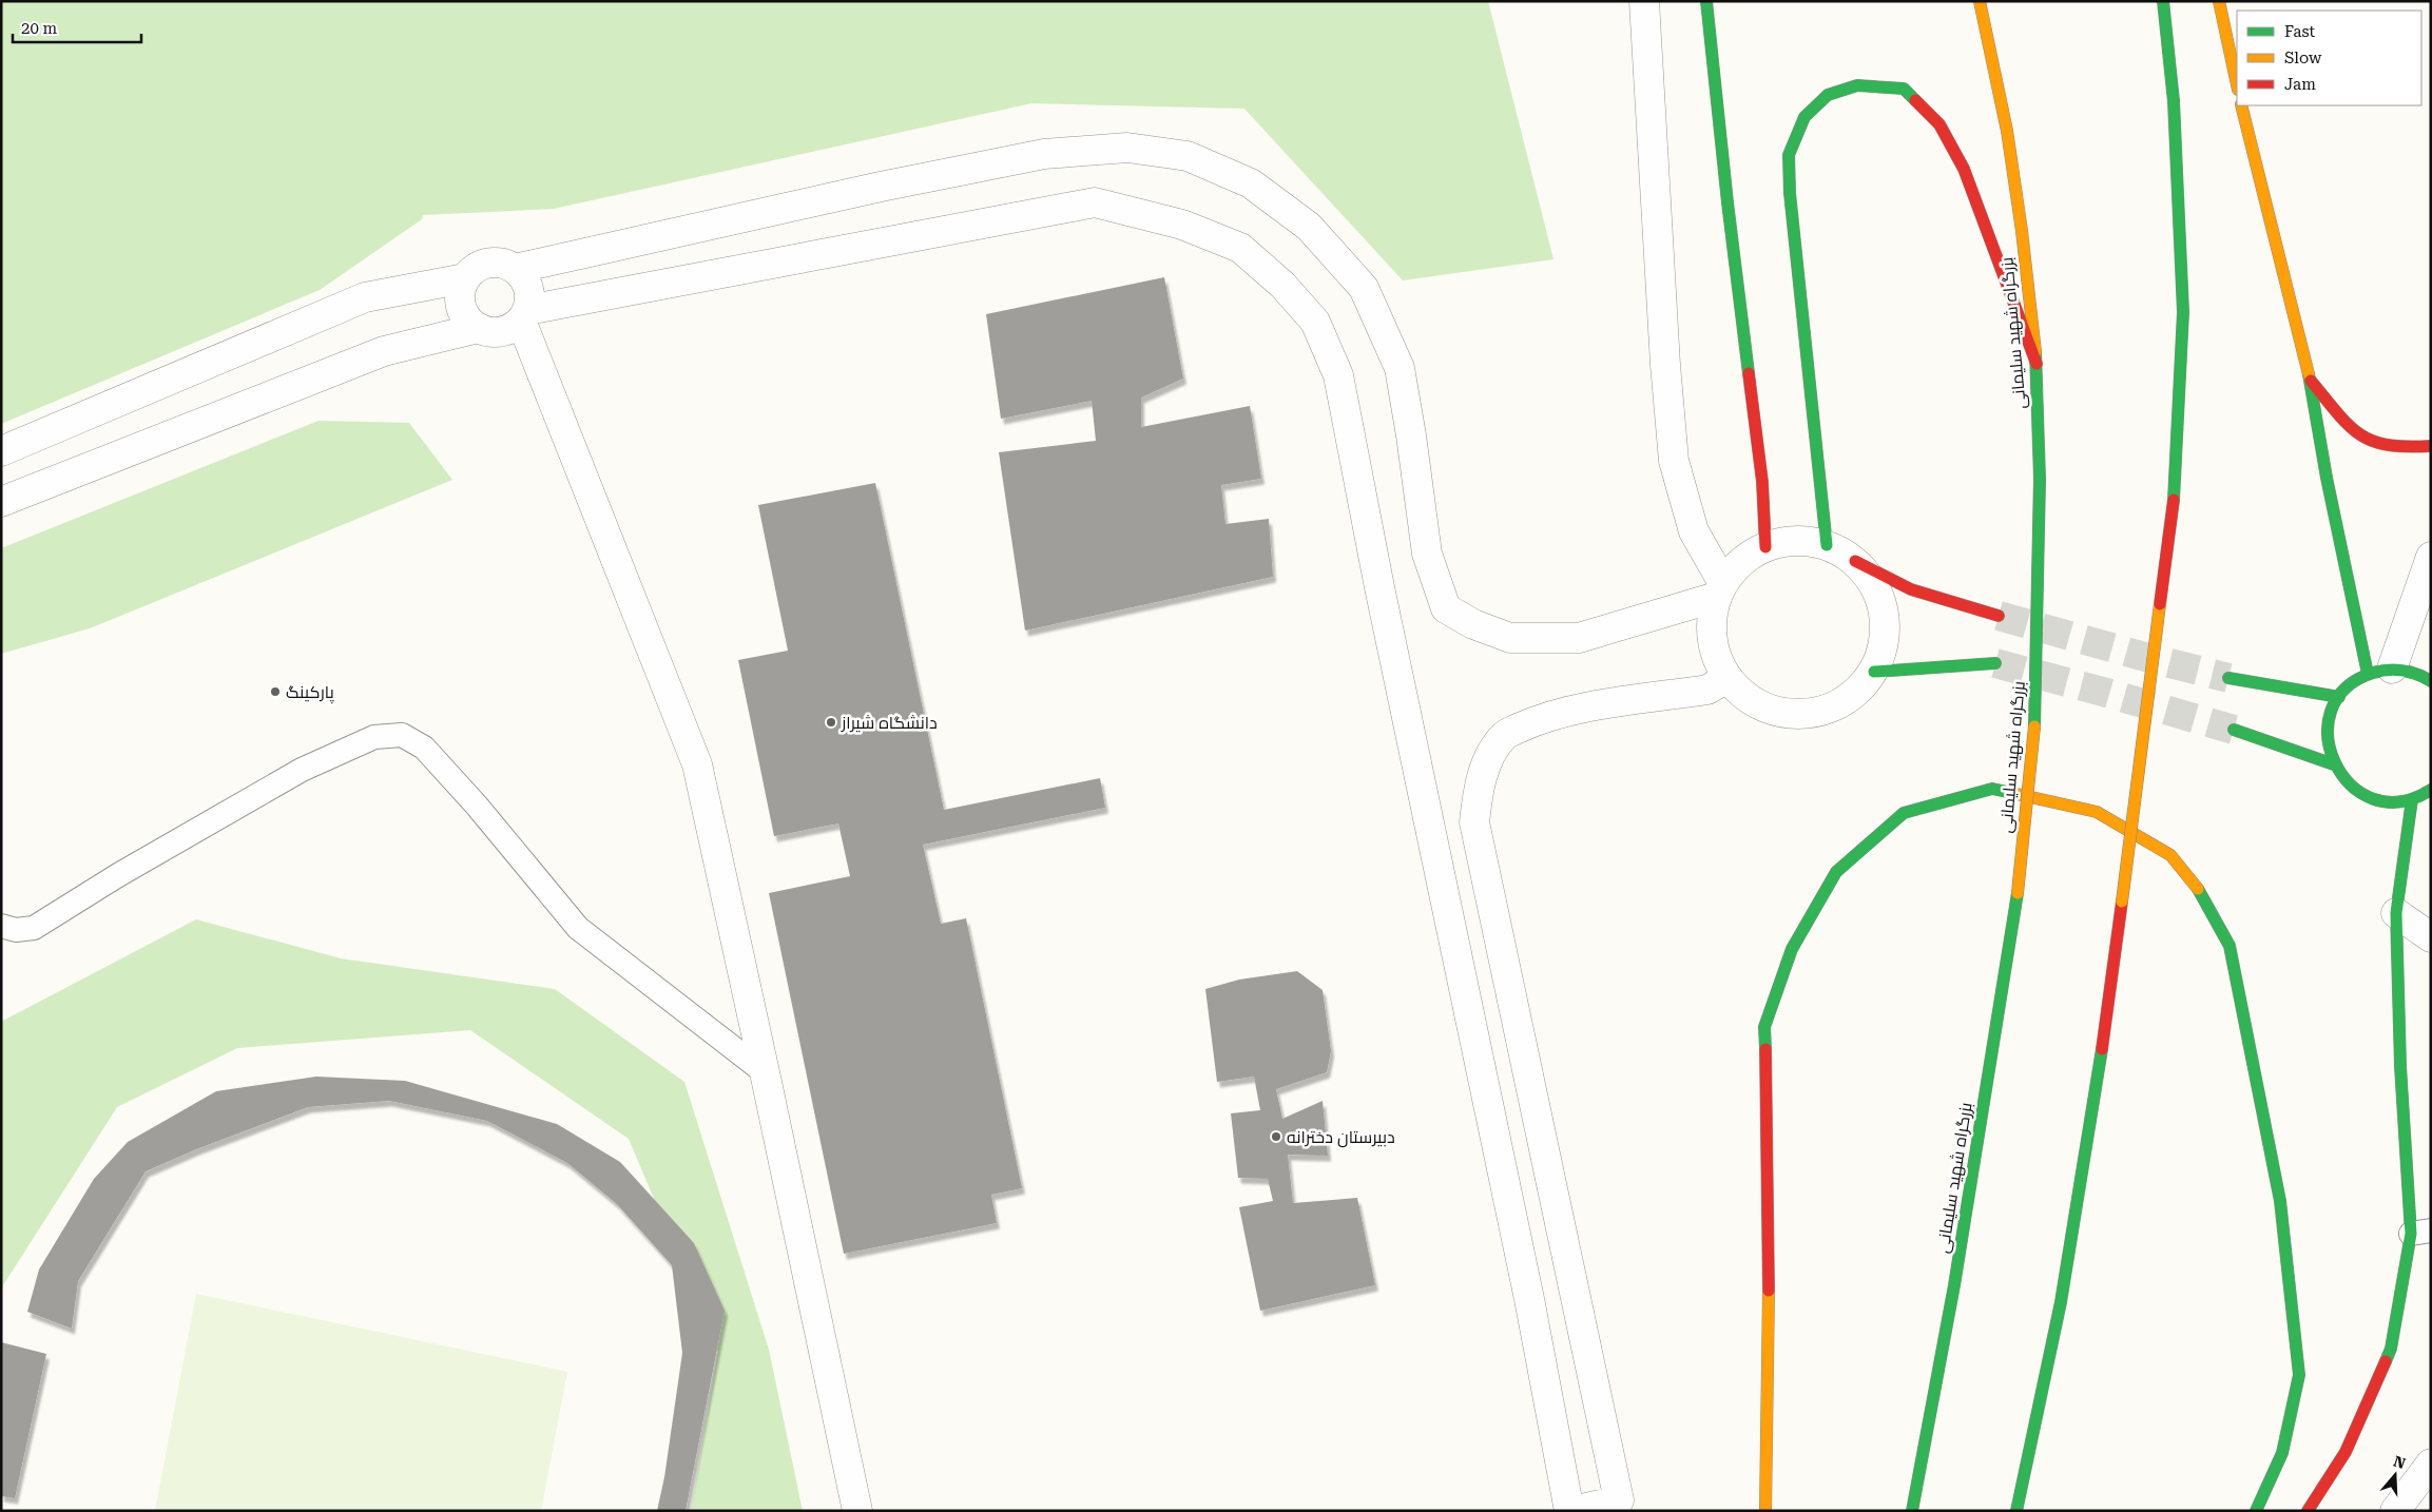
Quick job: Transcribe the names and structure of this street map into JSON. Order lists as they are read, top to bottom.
{
  "streets": {
    "main road": ["بزرگراه شهید سلیمانی"]
  },
  "places": ["پارکینگ", "دانشگاه شیراز", "دبیرستان دخترانه"],
  "legend": ["Fast", "Slow", "Jam"],
  "scale_bar": "20 m",
  "north": "top"
}
